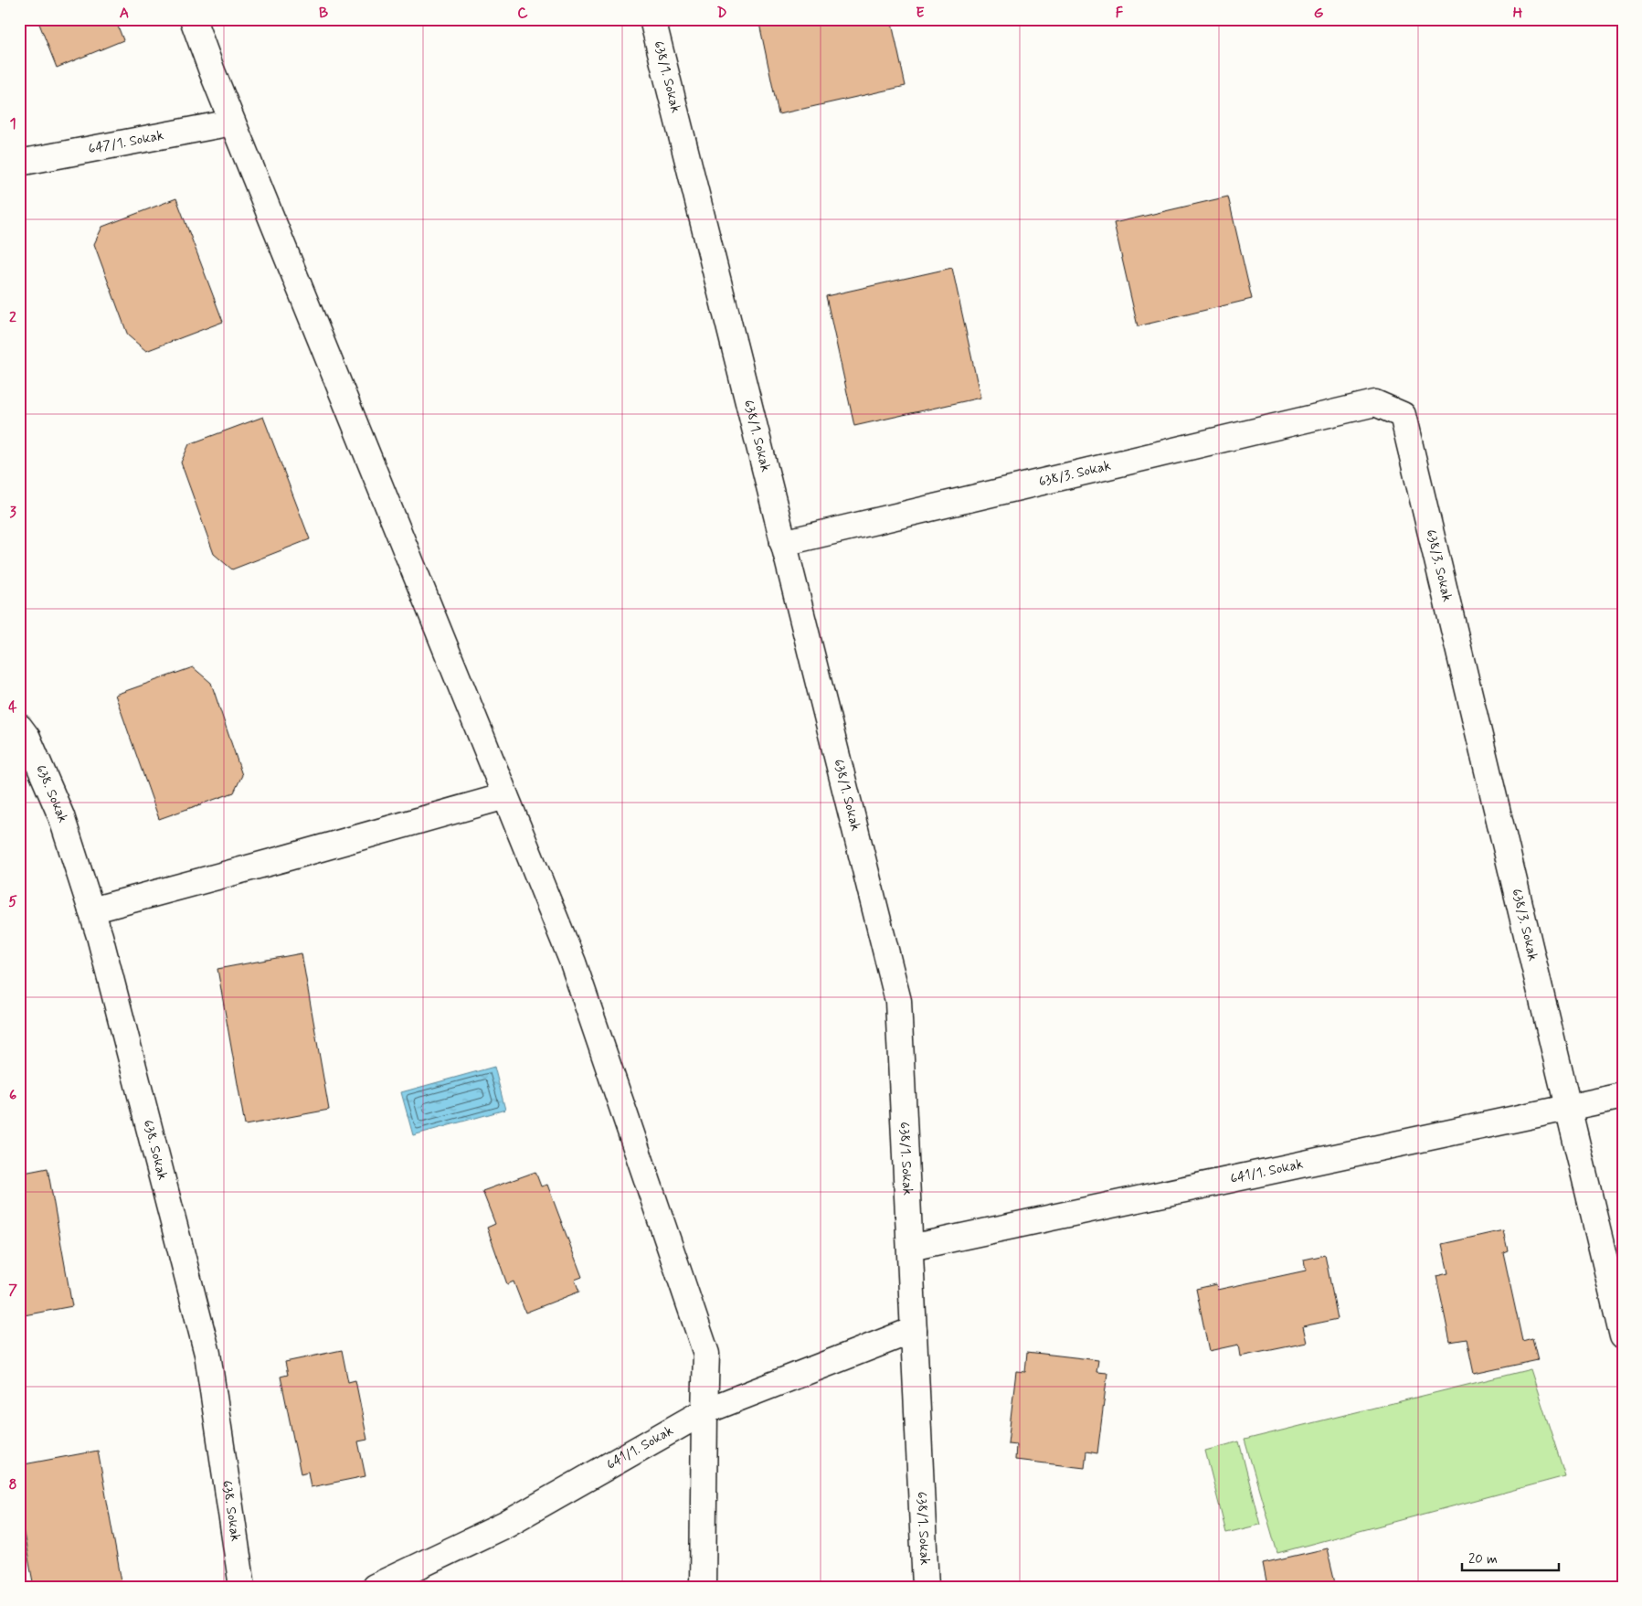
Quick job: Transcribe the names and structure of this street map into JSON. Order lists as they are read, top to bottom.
{
  "streets": {
    "street": [
      "638/1. Sokak",
      "647/1. Sokak",
      "638/3. Sokak",
      "638. Sokak",
      "641/1. Sokak"
    ]
  },
  "crossings": [
    ["638/1. Sokak", "638/3. Sokak"],
    ["638/1. Sokak", "641/1. Sokak"],
    ["638/3. Sokak", "641/1. Sokak"]
  ],
  "scale_bar": "20 m",
  "grid": {
    "columns": [
      "A",
      "B",
      "C",
      "D",
      "E",
      "F",
      "G",
      "H"
    ],
    "rows": [
      "1",
      "2",
      "3",
      "4",
      "5",
      "6",
      "7",
      "8"
    ]
  }
}
